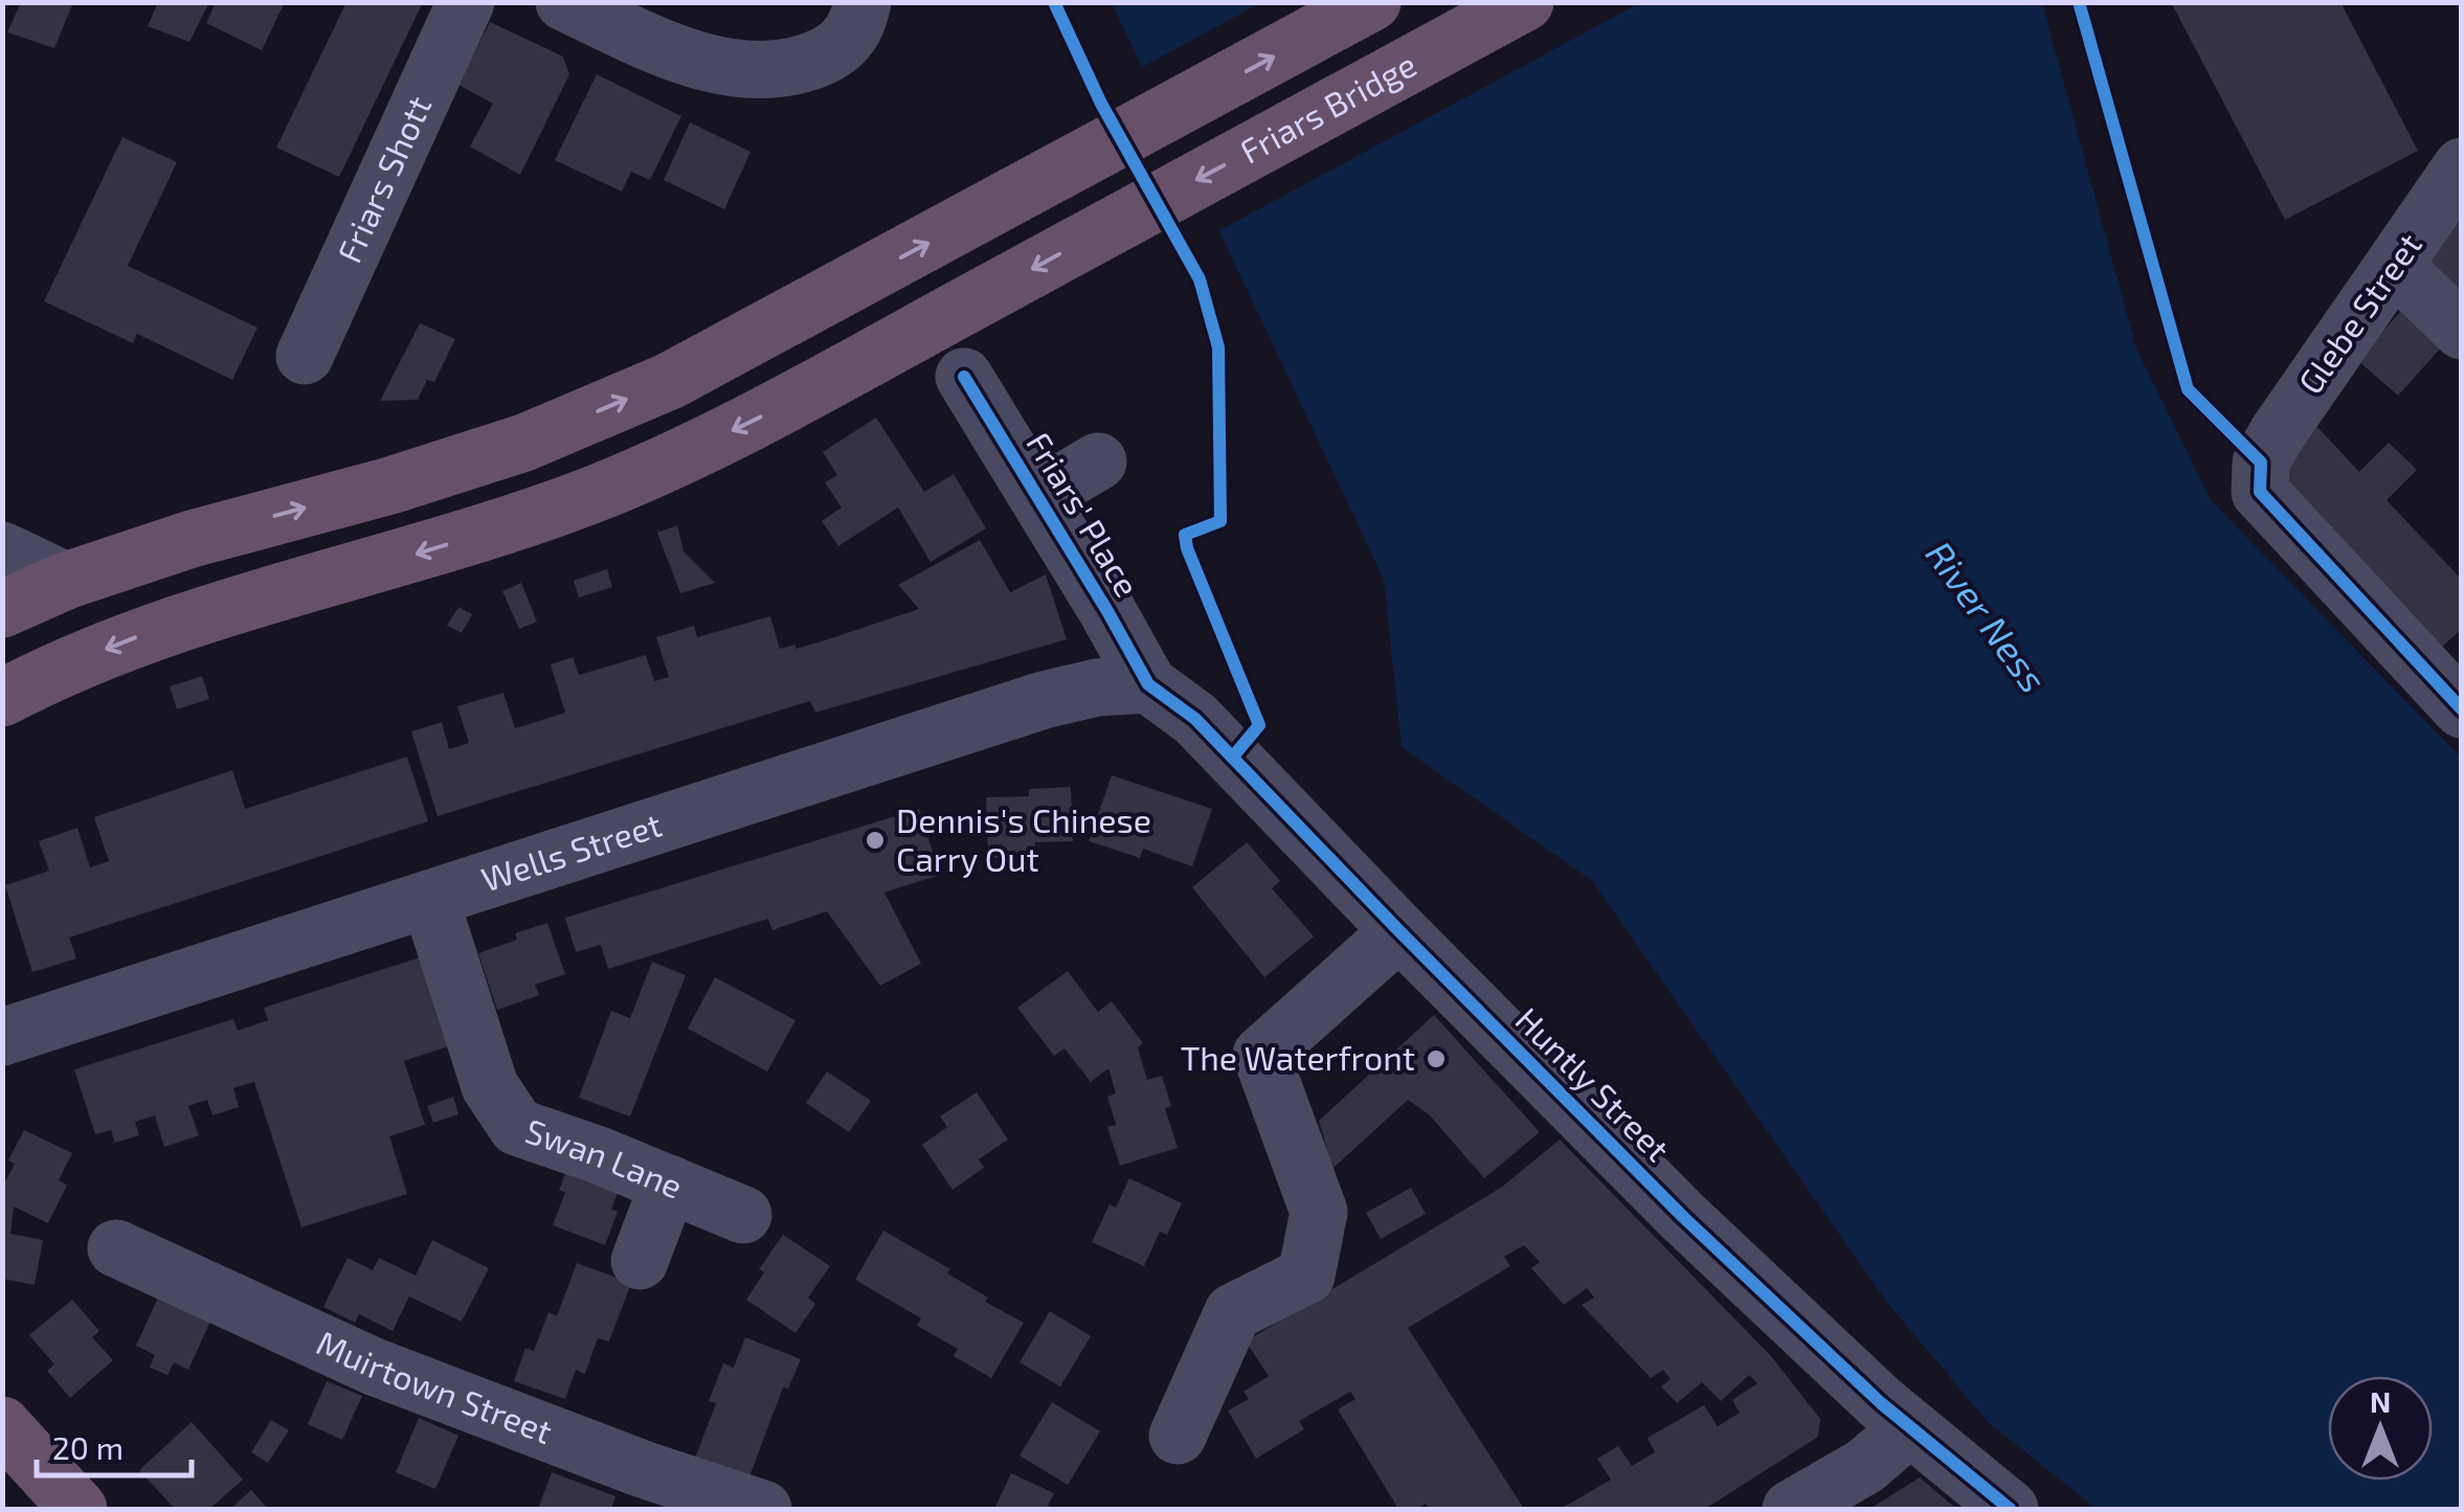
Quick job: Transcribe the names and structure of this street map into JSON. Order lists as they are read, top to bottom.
{
  "streets": {
    "highway": ["Friars Bridge"],
    "street": [
      "Friars Shott",
      "Glebe Street",
      "Friars' Place",
      "Wells Street",
      "Huntly Street",
      "Swan Lane",
      "Muirtown Street"
    ]
  },
  "crossings": [
    ["Friars' Place", "Wells Street"],
    ["Friars' Place", "Huntly Street"],
    ["Wells Street", "Huntly Street"],
    ["Wells Street", "Swan Lane"]
  ],
  "water": ["River Ness"],
  "places": ["Dennis's Chinese Carry Out", "The Waterfront"],
  "scale_bar": "20 m",
  "north": "top"
}
